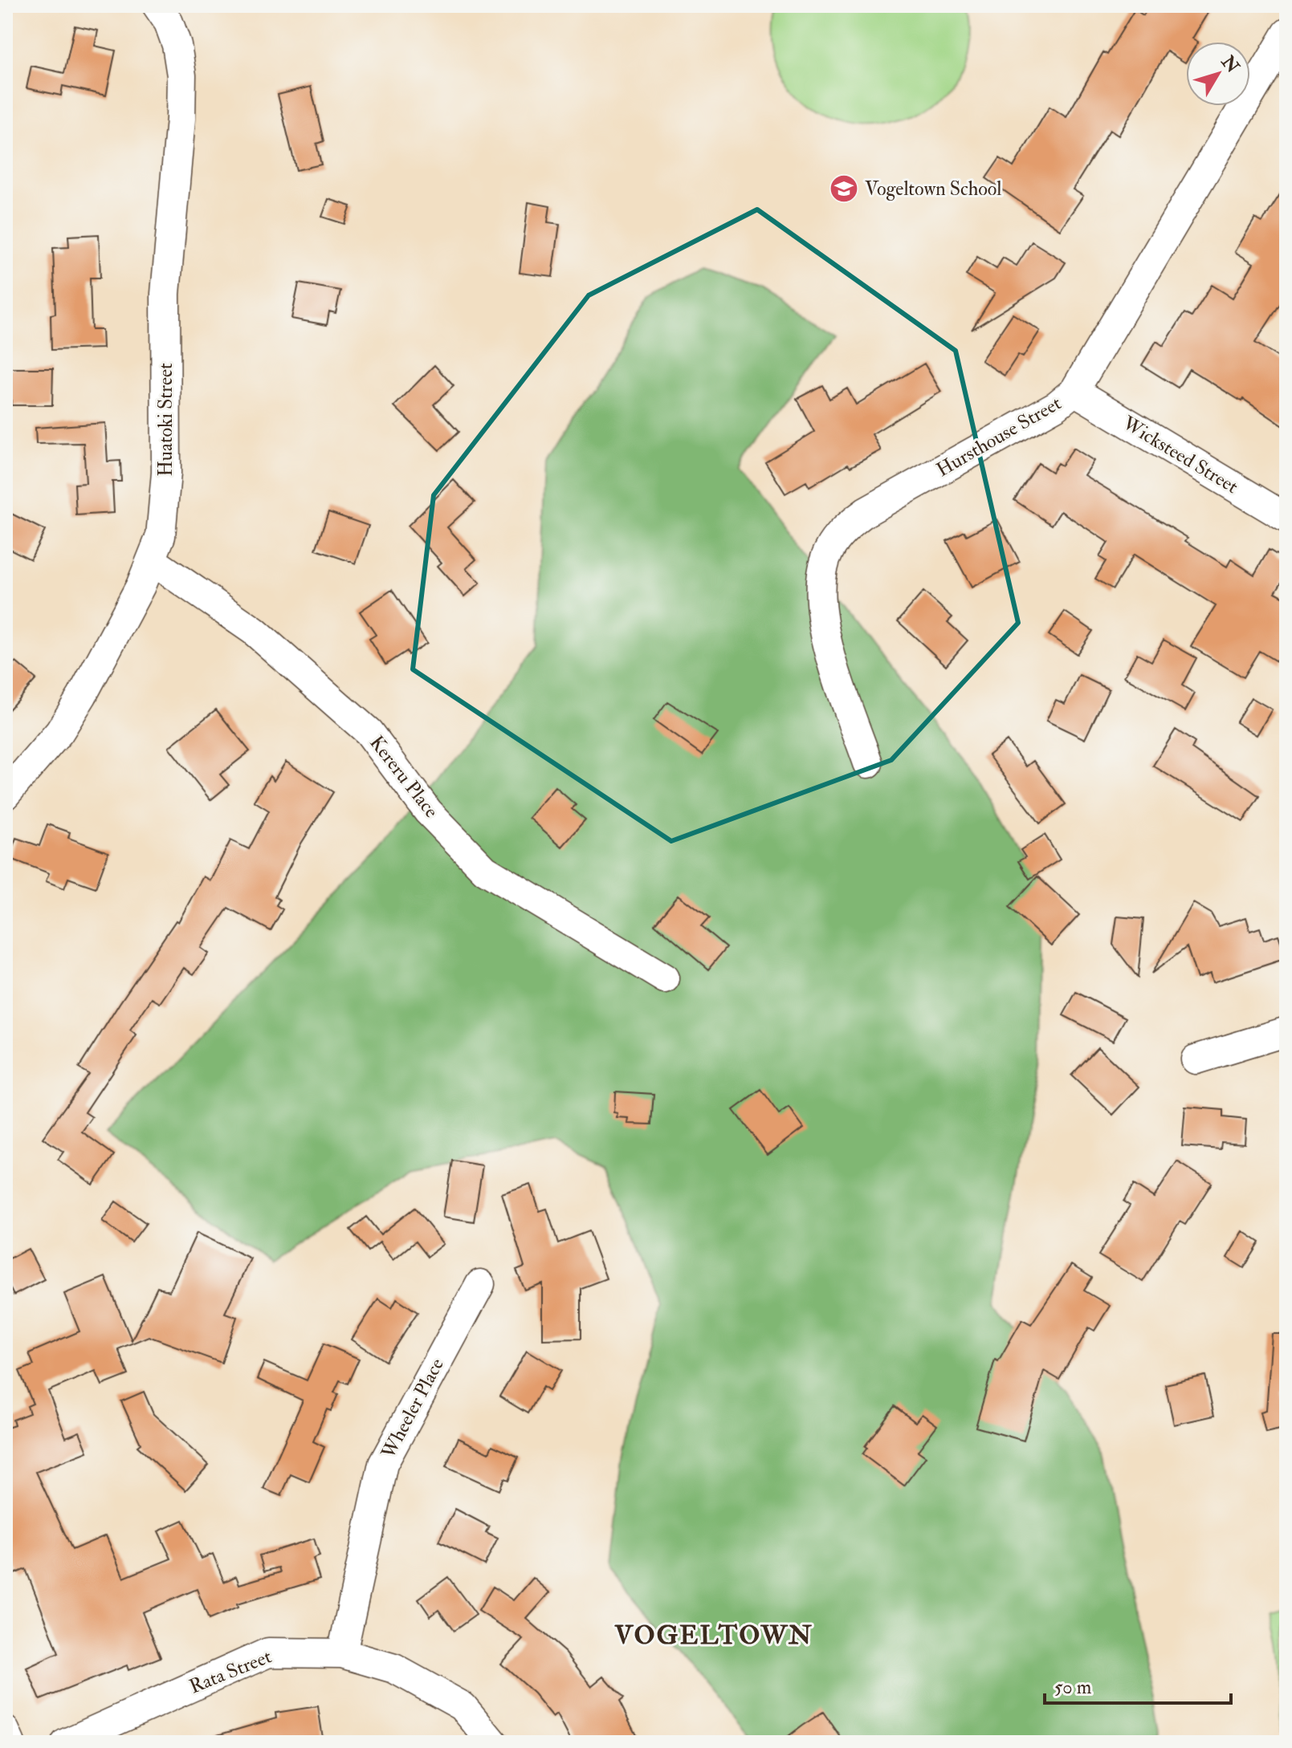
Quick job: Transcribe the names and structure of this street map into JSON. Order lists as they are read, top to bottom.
{
  "streets": {
    "street": [
      "Huatoki Street",
      "Hursthouse Street",
      "Wicksteed Street",
      "Kereru Place",
      "Wheeler Place",
      "Rata Street"
    ]
  },
  "crossings": [
    ["Huatoki Street", "Kereru Place"],
    ["Hursthouse Street", "Wicksteed Street"],
    ["Wheeler Place", "Rata Street"]
  ],
  "districts": ["VOGELTOWN"],
  "places": {
    "school or university": ["Vogeltown School"]
  },
  "scale_bar": "50 m",
  "north": "top right"
}
